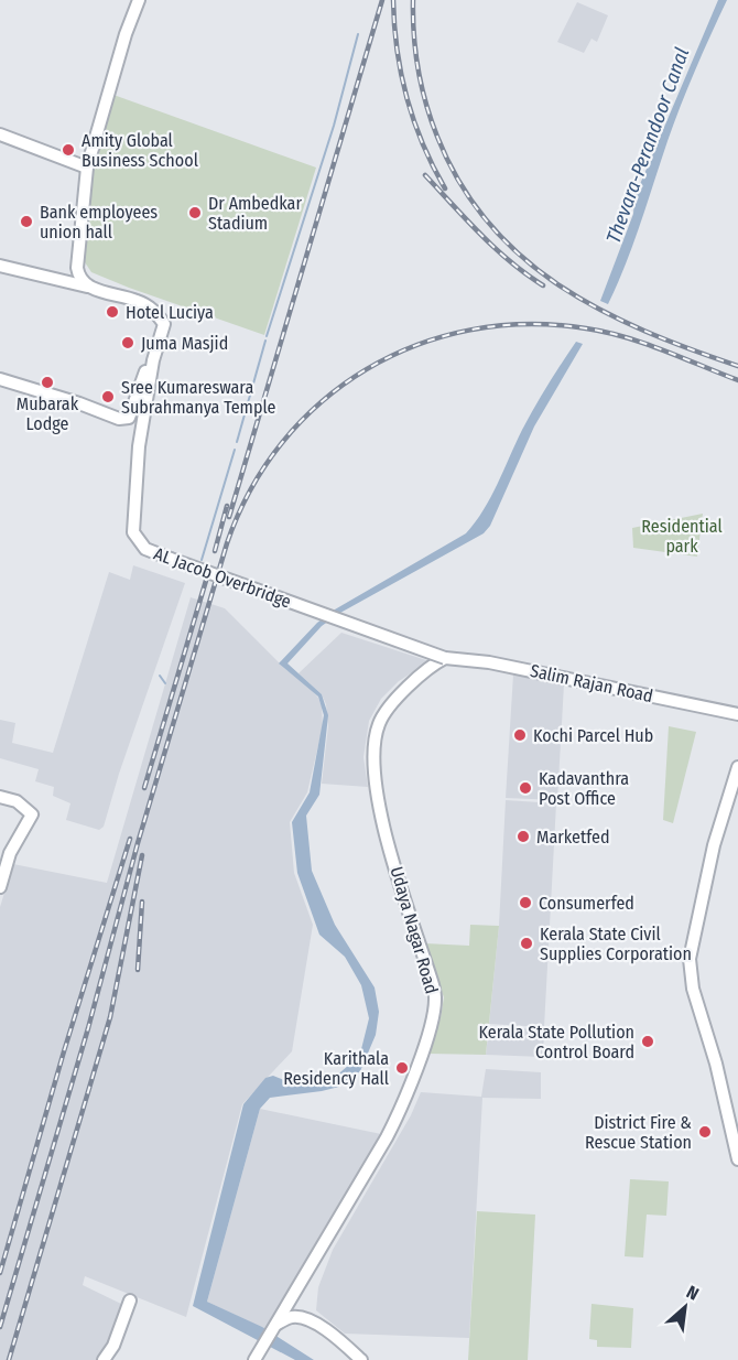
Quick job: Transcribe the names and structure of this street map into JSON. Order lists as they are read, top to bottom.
{
  "streets": {
    "street": ["AL Jacob Overbridge", "Salim Rajan Road", "Udaya Nagar Road"]
  },
  "crossings": [
    ["AL Jacob Overbridge", "Salim Rajan Road"],
    ["AL Jacob Overbridge", "Udaya Nagar Road"],
    ["Salim Rajan Road", "Udaya Nagar Road"]
  ],
  "water": ["Thevara-Perandoor Canal"],
  "parks": ["Residential park"],
  "places": [
    "Amity Global Business School",
    "Dr Ambedkar Stadium",
    "Bank employees union hall",
    "Hotel Luciya",
    "Juma Masjid",
    "Mubarak Lodge",
    "Sree Kumareswara Subrahmanya Temple",
    "Kochi Parcel Hub",
    "Kadavanthra Post Office",
    "Marketfed",
    "Consumerfed",
    "Kerala State Civil Supplies Corporation",
    "Kerala State Pollution Control Board",
    "Karithala Residency Hall",
    "District Fire & Rescue Station"
  ],
  "north": "top right"
}
